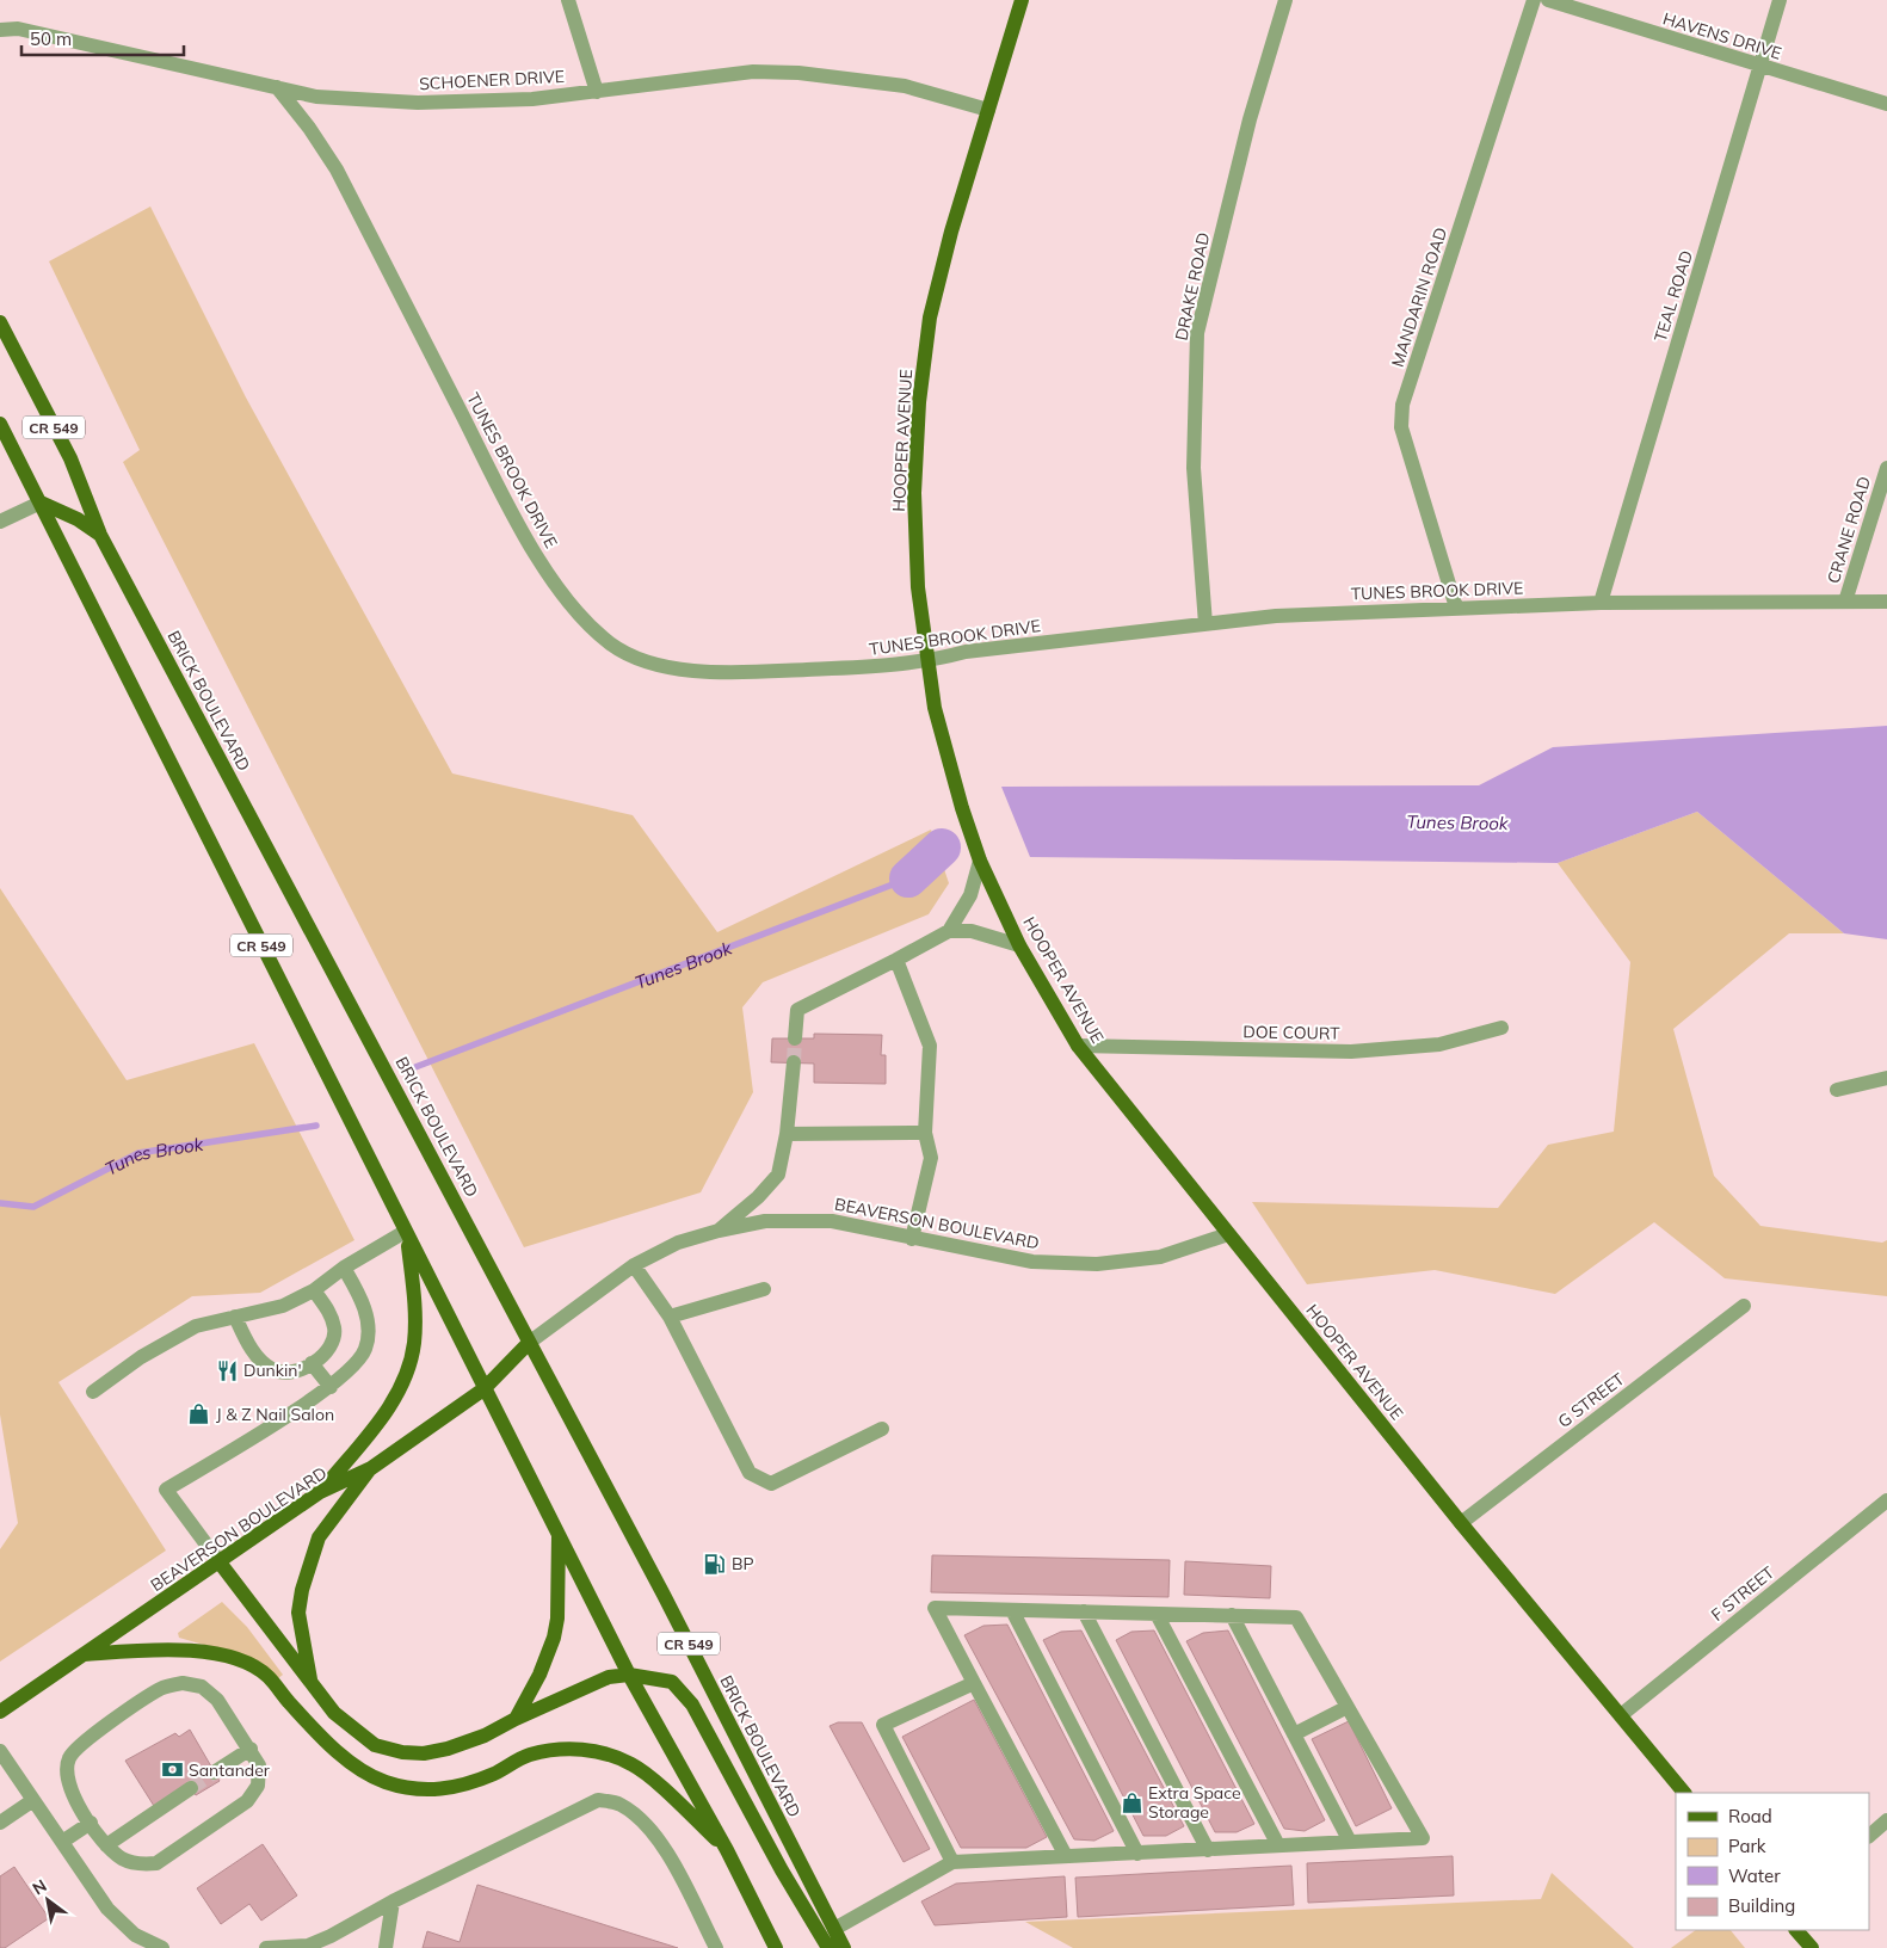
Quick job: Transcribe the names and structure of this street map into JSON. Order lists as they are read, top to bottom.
{
  "streets": {
    "main road": [
      "CR 549",
      "HOOPER AVENUE",
      "BRICK BOULEVARD",
      "BEAVERSON BOULEVARD"
    ],
    "street": [
      "HAVENS DRIVE",
      "SCHOENER DRIVE",
      "DRAKE ROAD",
      "TEAL ROAD",
      "MANDARIN ROAD",
      "TUNES BROOK DRIVE",
      "CRANE ROAD",
      "DOE COURT",
      "G STREET",
      "F STREET"
    ]
  },
  "crossings": [
    ["HAVENS DRIVE", "TEAL ROAD"],
    ["SCHOENER DRIVE", "HOOPER AVENUE"],
    ["SCHOENER DRIVE", "TUNES BROOK DRIVE"],
    ["DRAKE ROAD", "TUNES BROOK DRIVE"],
    ["TEAL ROAD", "TUNES BROOK DRIVE"],
    ["MANDARIN ROAD", "TUNES BROOK DRIVE"],
    ["CR 549", "BEAVERSON BOULEVARD"],
    ["HOOPER AVENUE", "TUNES BROOK DRIVE"],
    ["HOOPER AVENUE", "DOE COURT"],
    ["HOOPER AVENUE", "BEAVERSON BOULEVARD"],
    ["HOOPER AVENUE", "G STREET"],
    ["HOOPER AVENUE", "F STREET"],
    ["TUNES BROOK DRIVE", "CRANE ROAD"],
    ["BRICK BOULEVARD", "BEAVERSON BOULEVARD"]
  ],
  "water": ["Tunes Brook"],
  "places": {
    "restaurant": ["Dunkin'"],
    "shop": ["J & Z Nail Salon", "Extra Space Storage"],
    "fuel station": ["BP"],
    "bank": ["Santander"]
  },
  "legend": [
    "Road",
    "Park",
    "Water",
    "Building"
  ],
  "scale_bar": "50 m",
  "north": "top left"
}
